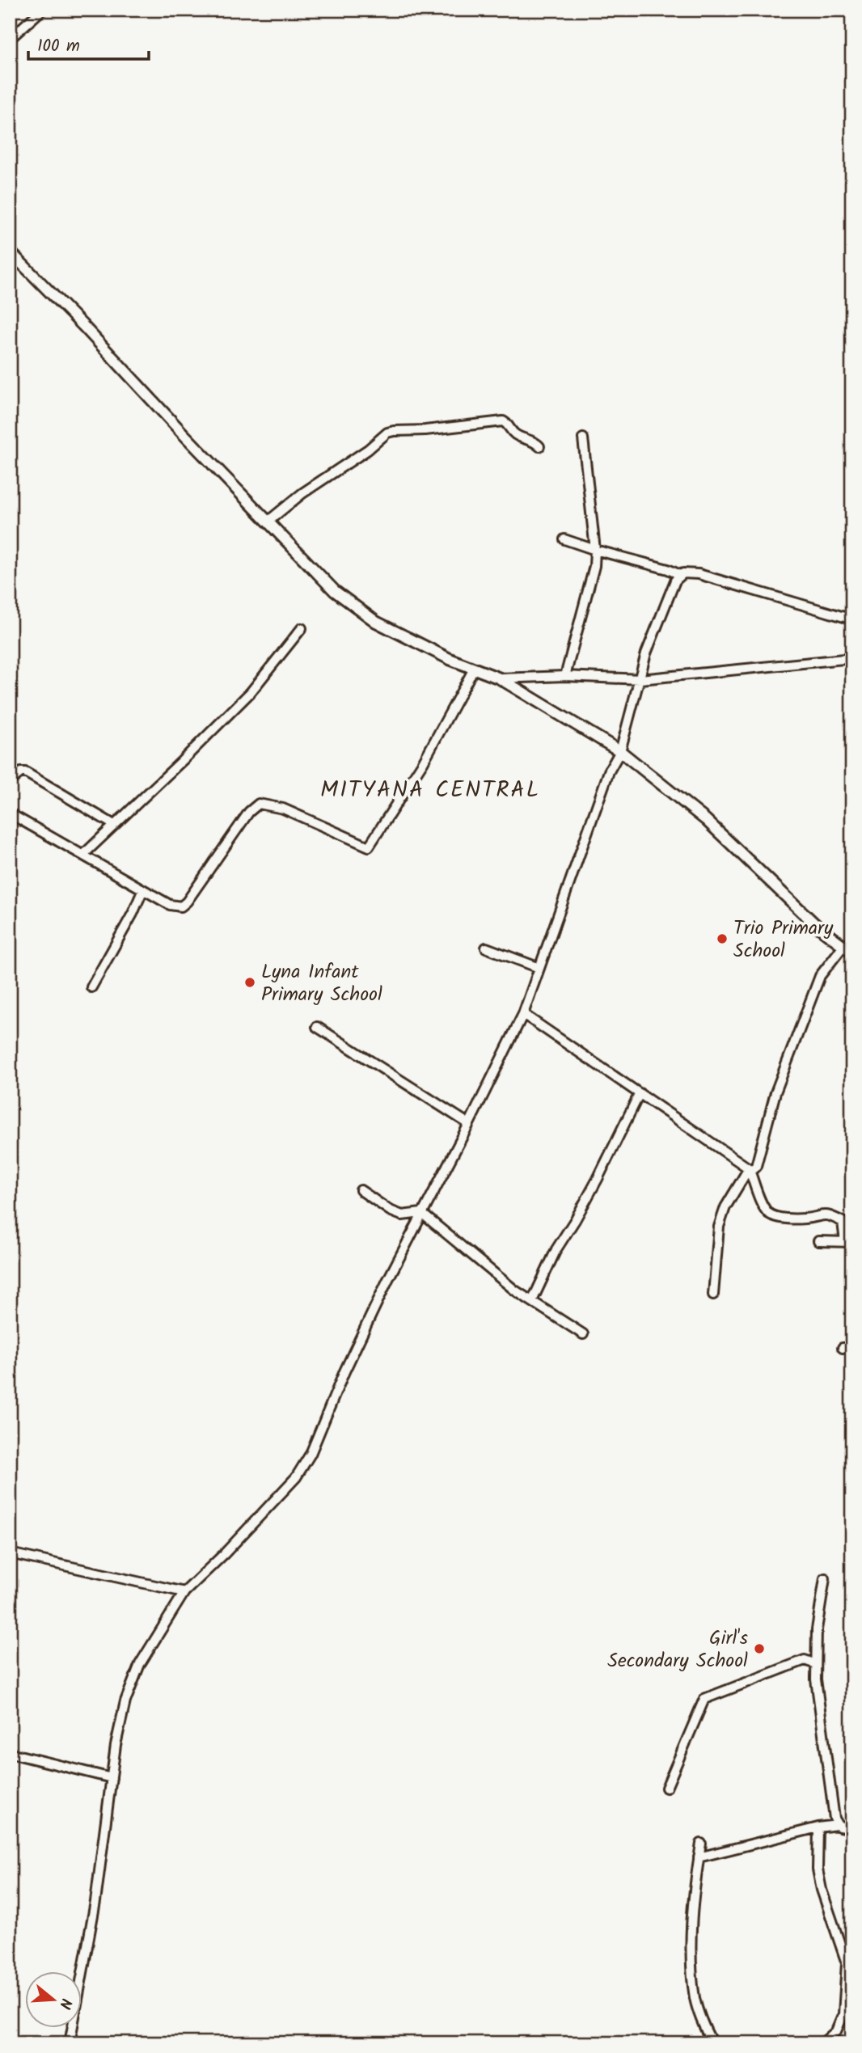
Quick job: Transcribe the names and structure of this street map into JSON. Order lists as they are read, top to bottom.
{
  "districts": ["MITYANA CENTRAL"],
  "places": ["Trio Primary School", "Lyna Infant Primary School", "Girl's Secondary School"],
  "scale_bar": "100 m",
  "north": "right"
}
